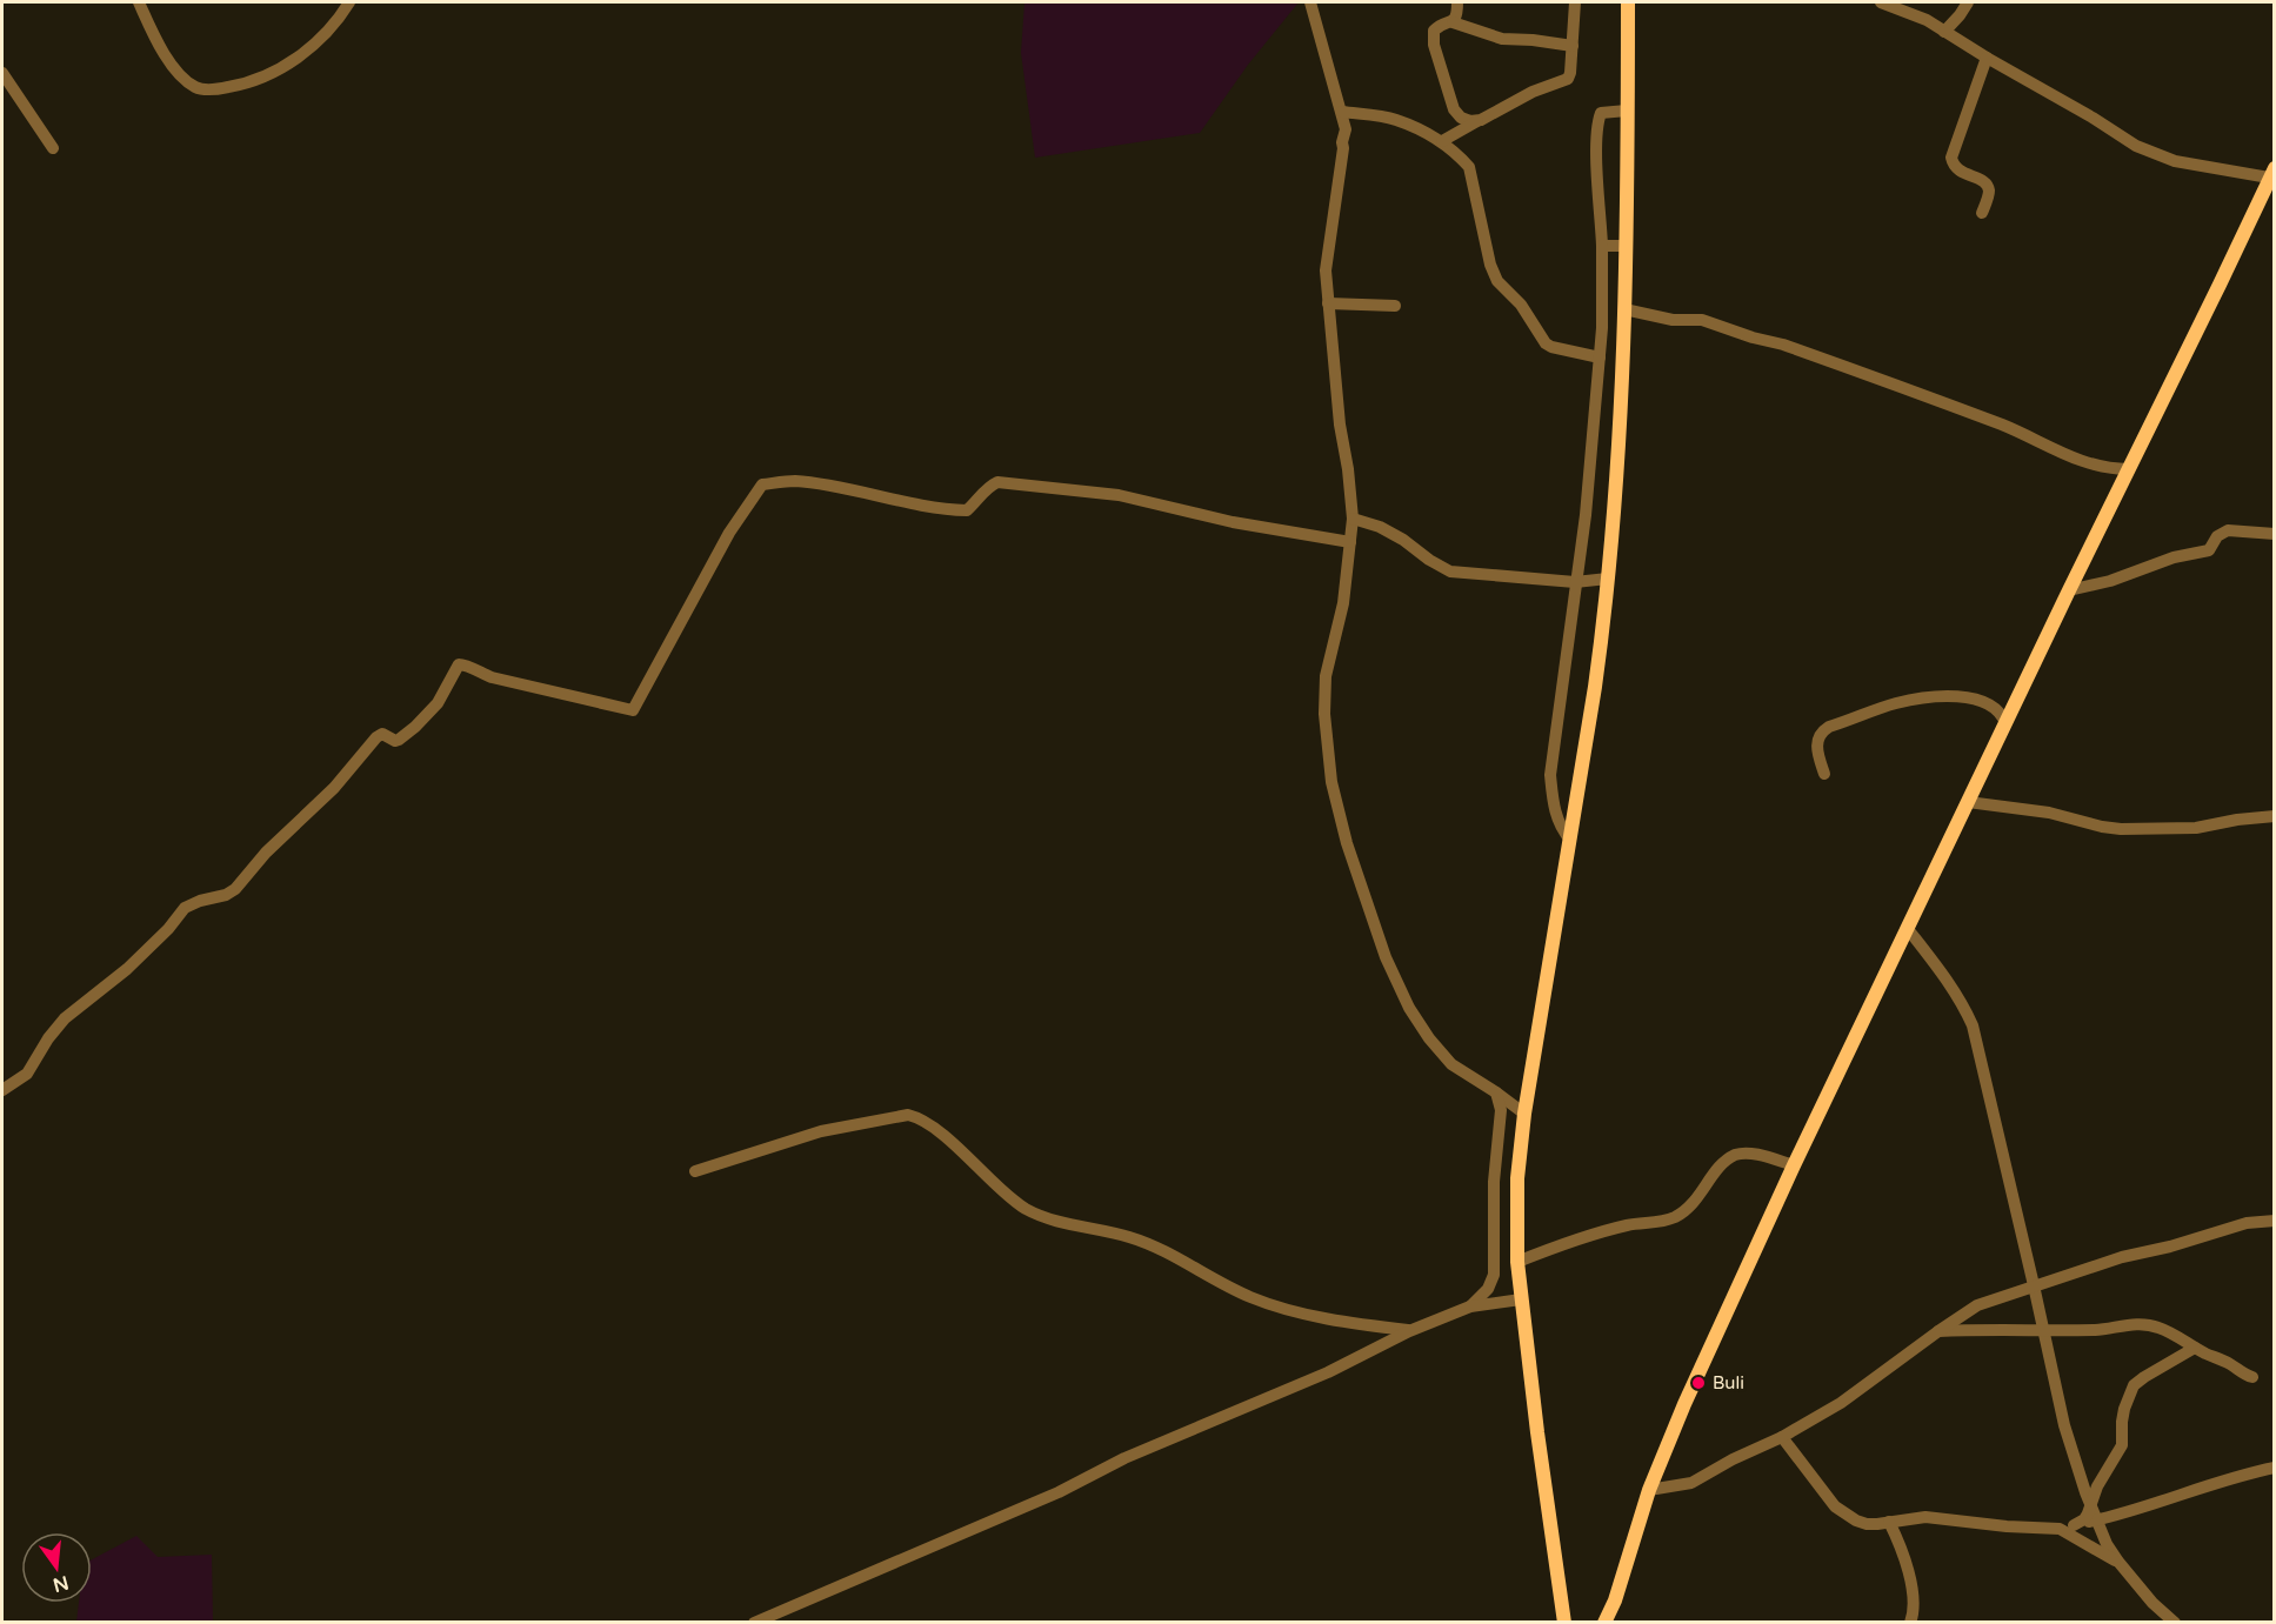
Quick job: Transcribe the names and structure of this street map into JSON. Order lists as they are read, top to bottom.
{
  "places": ["Buli"],
  "north": "bottom"
}
